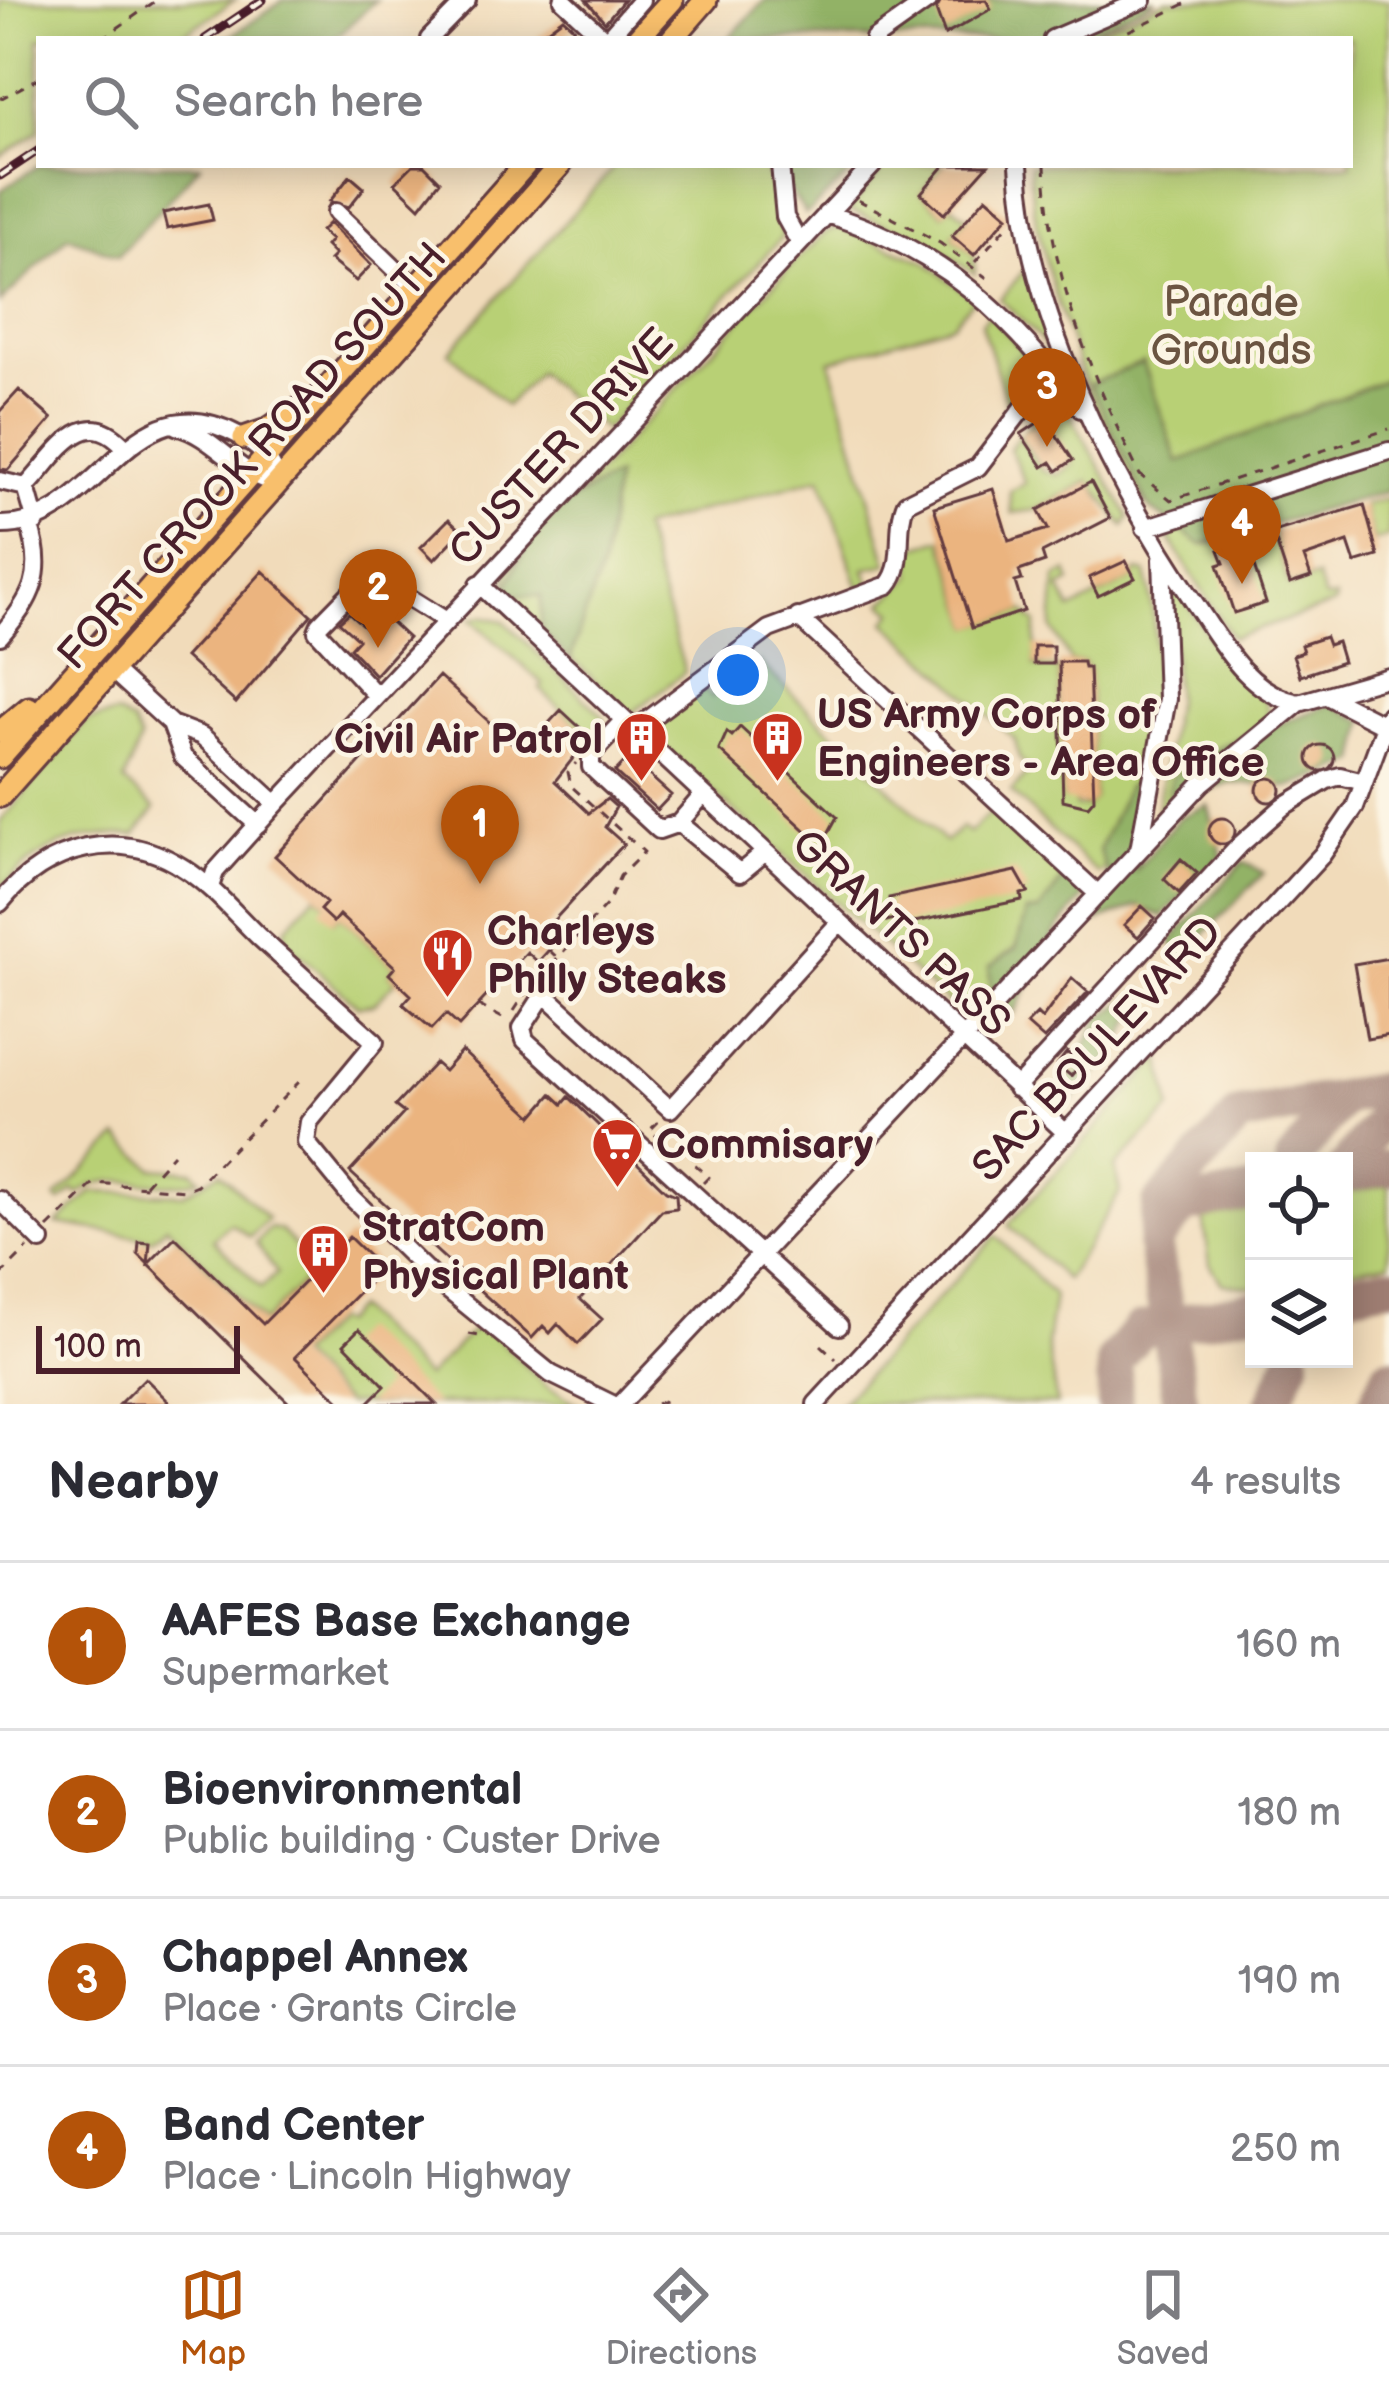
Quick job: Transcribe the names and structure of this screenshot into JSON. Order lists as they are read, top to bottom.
{
  "streets": {
    "main road": ["FORT CROOK ROAD SOUTH"],
    "street": ["CUSTER DRIVE", "GRANTS PASS", "SAC BOULEVARD"]
  },
  "crossings": [
    ["CUSTER DRIVE", "GRANTS PASS"],
    ["GRANTS PASS", "SAC BOULEVARD"]
  ],
  "parks": ["Parade Grounds"],
  "places": {
    "building": ["US Army Corps of Engineers - Area Office", "Civil Air Patrol", "StratCom Physical Plant"],
    "restaurant": ["Charleys Philly Steaks"],
    "supermarket": ["Commisary"]
  },
  "scale_bar": "100 m",
  "page": {
    "search": "Search here",
    "pins": [
      "3",
      "4",
      "2",
      "1"
    ],
    "scale": "100 m",
    "heading": ["Nearby", "4 results"],
    "list": [
      {
        "mark": "1",
        "name": "AAFES Base Exchange",
        "note": "Supermarket",
        "value": "160 m"
      },
      {
        "mark": "2",
        "name": "Bioenvironmental",
        "note": "Public building · Custer Drive",
        "value": "180 m"
      },
      {
        "mark": "3",
        "name": "Chappel Annex",
        "note": "Place · Grants Circle",
        "value": "190 m"
      },
      {
        "mark": "4",
        "name": "Band Center",
        "note": "Place · Lincoln Highway",
        "value": "250 m"
      }
    ],
    "nav": ["Map", "Directions", "Saved"]
  }
}
